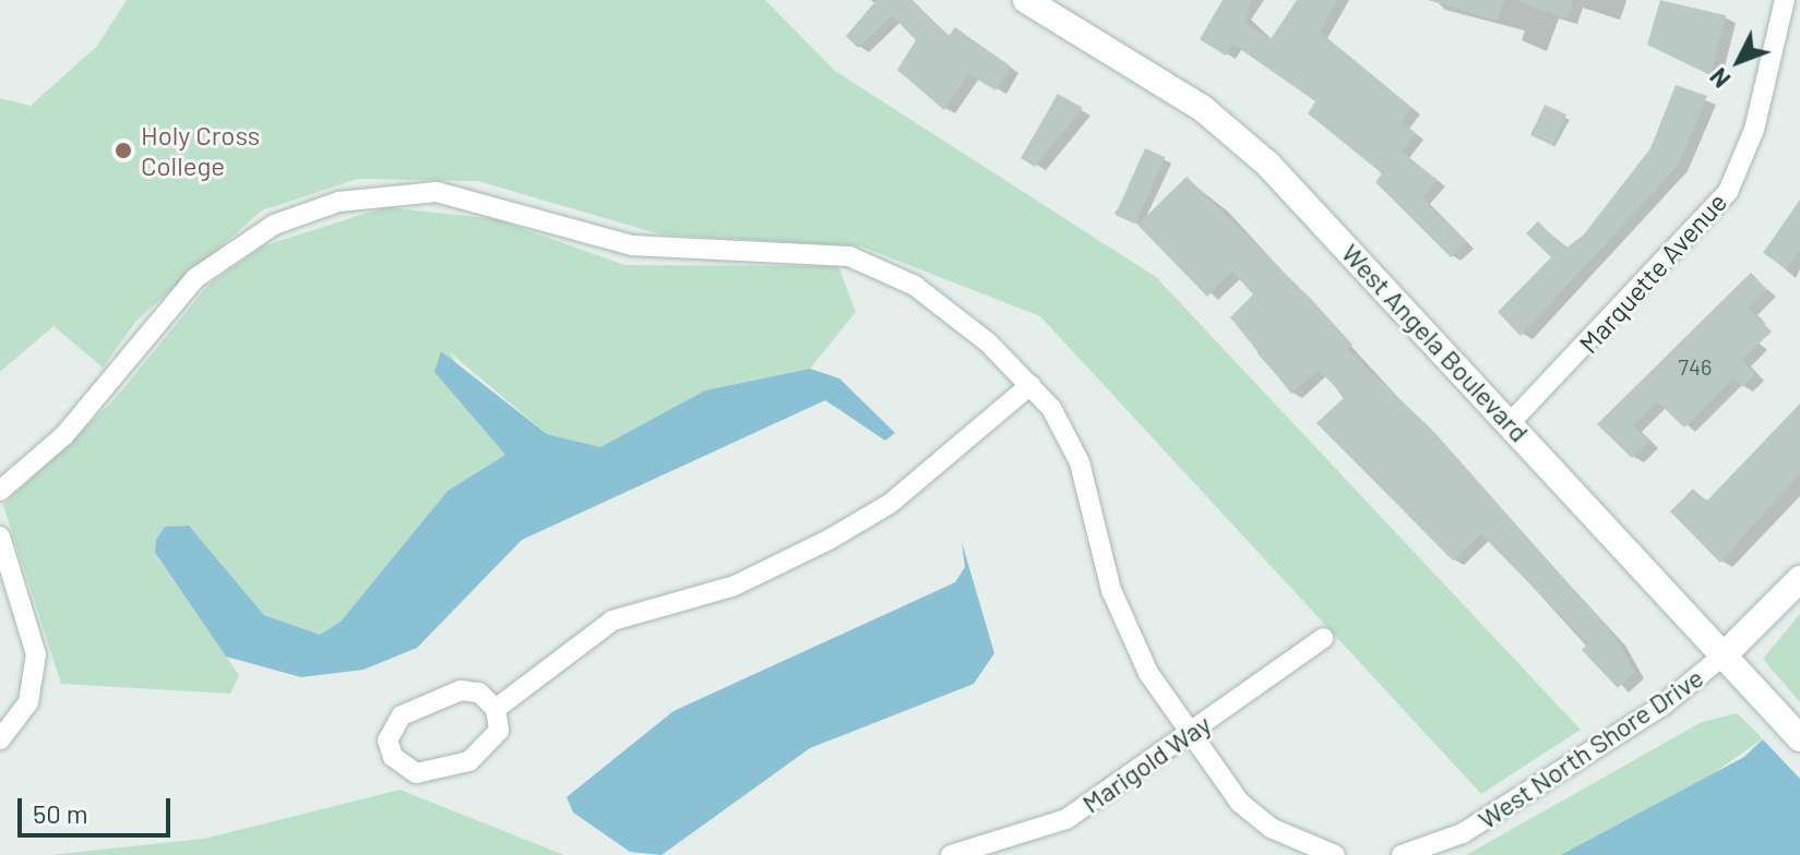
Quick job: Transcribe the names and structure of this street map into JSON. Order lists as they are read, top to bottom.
{
  "streets": {
    "street": [
      "Marquette Avenue",
      "West Angela Boulevard",
      "West North Shore Drive",
      "Marigold Way"
    ]
  },
  "crossings": [
    ["Marquette Avenue", "West Angela Boulevard"],
    ["West Angela Boulevard", "West North Shore Drive"]
  ],
  "places": ["Holy Cross College"],
  "house_numbers": ["746"],
  "scale_bar": "50 m",
  "north": "bottom left"
}
